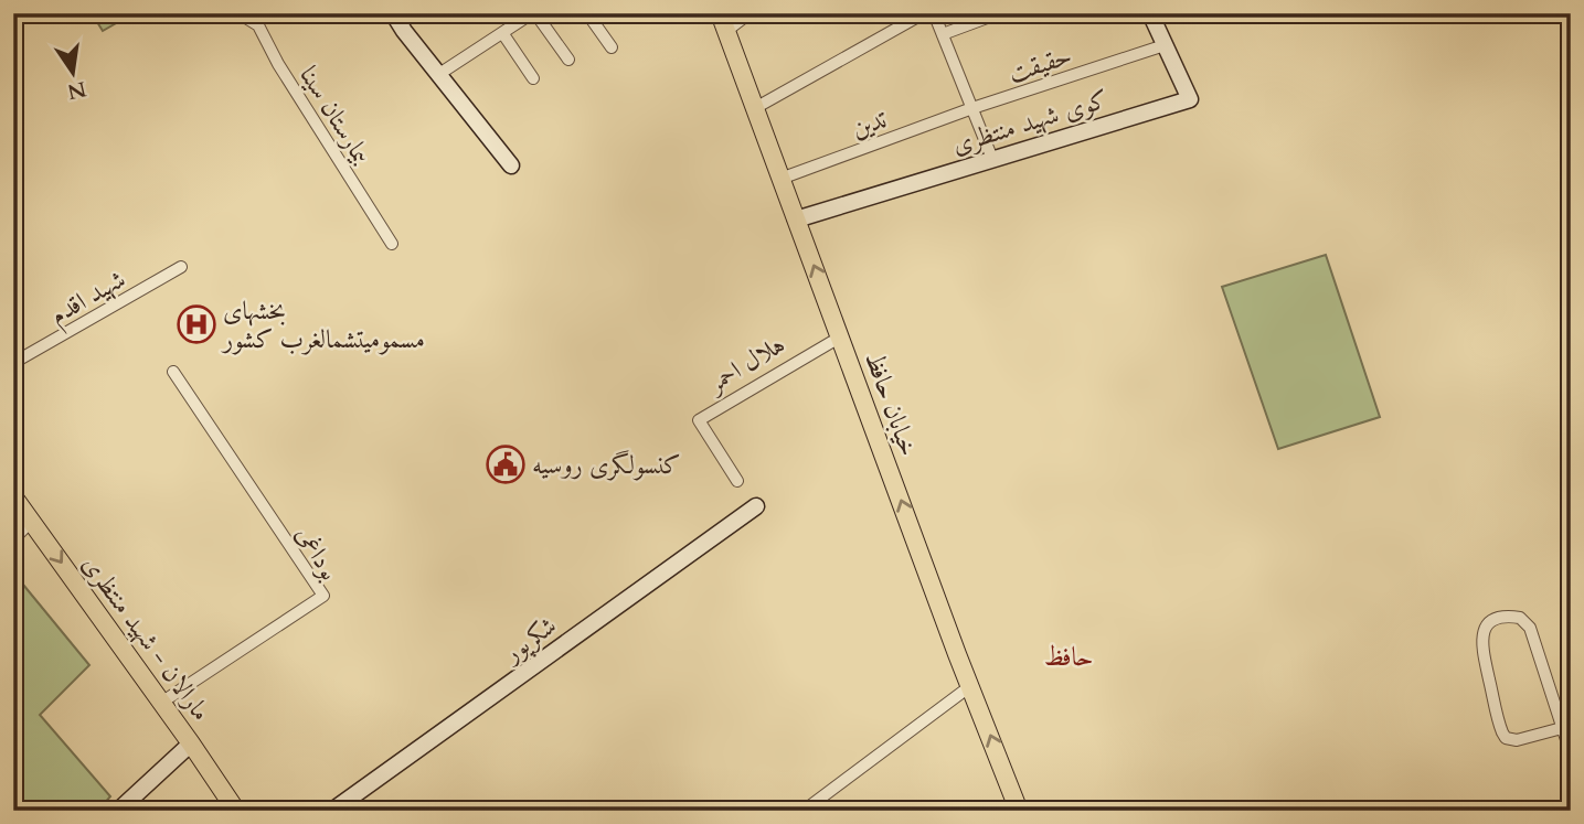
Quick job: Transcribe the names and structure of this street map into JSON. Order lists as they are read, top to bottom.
{
  "streets": {
    "main road": ["خیابان حافظ", "مارالان - شهید منتظری"],
    "street": [
      "حقیقت",
      "بیمارستان سینا",
      "کوی شهید منتظری",
      "تدین",
      "شهید اقدم",
      "هلال احمر",
      "بوداغی",
      "شکرپور"
    ]
  },
  "crossings": [
    ["حقیقت", "کوی شهید منتظری"],
    ["حقیقت", "تدین"],
    ["کوی شهید منتظری", "خیابان حافظ"],
    ["تدین", "خیابان حافظ"],
    ["هلال احمر", "خیابان حافظ"],
    ["بوداغی", "مارالان - شهید منتظری"]
  ],
  "one_way": ["خیابان حافظ", "مارالان - شهید منتظری"],
  "districts": ["حافظ"],
  "places": {
    "hospital": ["بخشهای مسمومیتشمالغرب کشور"],
    "public building": ["کنسولگری روسیه"]
  },
  "north": "bottom"
}
